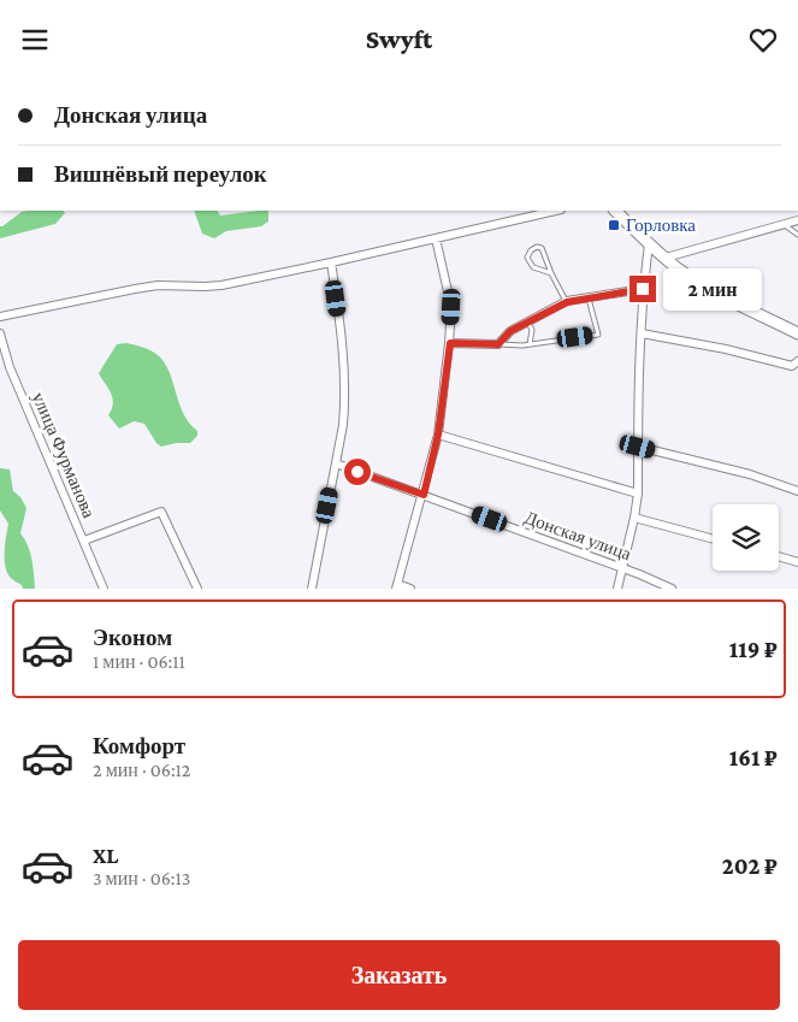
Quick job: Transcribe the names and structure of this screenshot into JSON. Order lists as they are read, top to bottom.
{
  "streets": {
    "street": ["улица Фурманова", "Донская улица"]
  },
  "places": {
    "transit": ["Горловка"]
  },
  "page": {
    "header": "Swyft",
    "banner": ["Донская улица", "Вишнёвый переулок"],
    "bubble": "2 мин",
    "list": [
      {
        "name": "Эконом",
        "note": "1 мин · 06:11",
        "value": "119 ₽"
      },
      {
        "name": "Комфорт",
        "note": "2 мин · 06:12",
        "value": "161 ₽"
      },
      {
        "name": "XL",
        "note": "3 мин · 06:13",
        "value": "202 ₽"
      }
    ],
    "buttons": "Заказать"
  }
}
